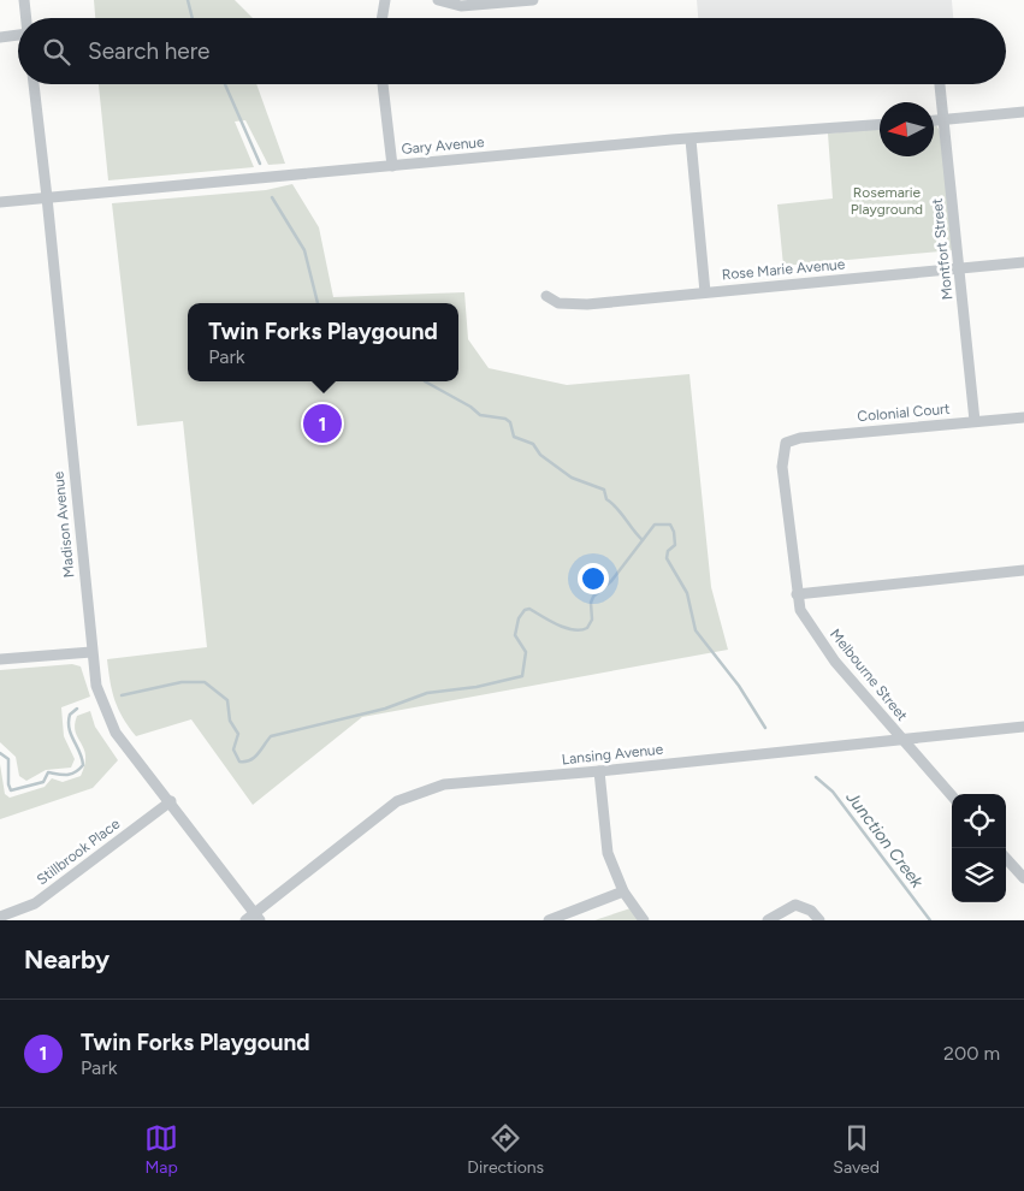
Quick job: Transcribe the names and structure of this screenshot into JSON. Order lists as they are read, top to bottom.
{
  "streets": {
    "street": [
      "Gary Avenue",
      "Montfort Street",
      "Rose Marie Avenue",
      "Colonial Court",
      "Madison Avenue",
      "Melbourne Street",
      "Lansing Avenue",
      "Stillbrook Place"
    ]
  },
  "crossings": [
    ["Gary Avenue", "Madison Avenue"],
    ["Montfort Street", "Rose Marie Avenue"],
    ["Montfort Street", "Colonial Court"],
    ["Colonial Court", "Melbourne Street"],
    ["Madison Avenue", "Lansing Avenue"],
    ["Madison Avenue", "Stillbrook Place"],
    ["Melbourne Street", "Lansing Avenue"]
  ],
  "water": ["Junction Creek"],
  "parks": ["Rosemarie Playground"],
  "north": "left",
  "page": {
    "search": "Search here",
    "popup": ["Twin Forks Playgound", "Park"],
    "pins": "1",
    "heading": "Nearby",
    "list": [
      {
        "mark": "1",
        "name": "Twin Forks Playgound",
        "note": "Park",
        "value": "200 m"
      }
    ],
    "nav": ["Map", "Directions", "Saved"]
  }
}
